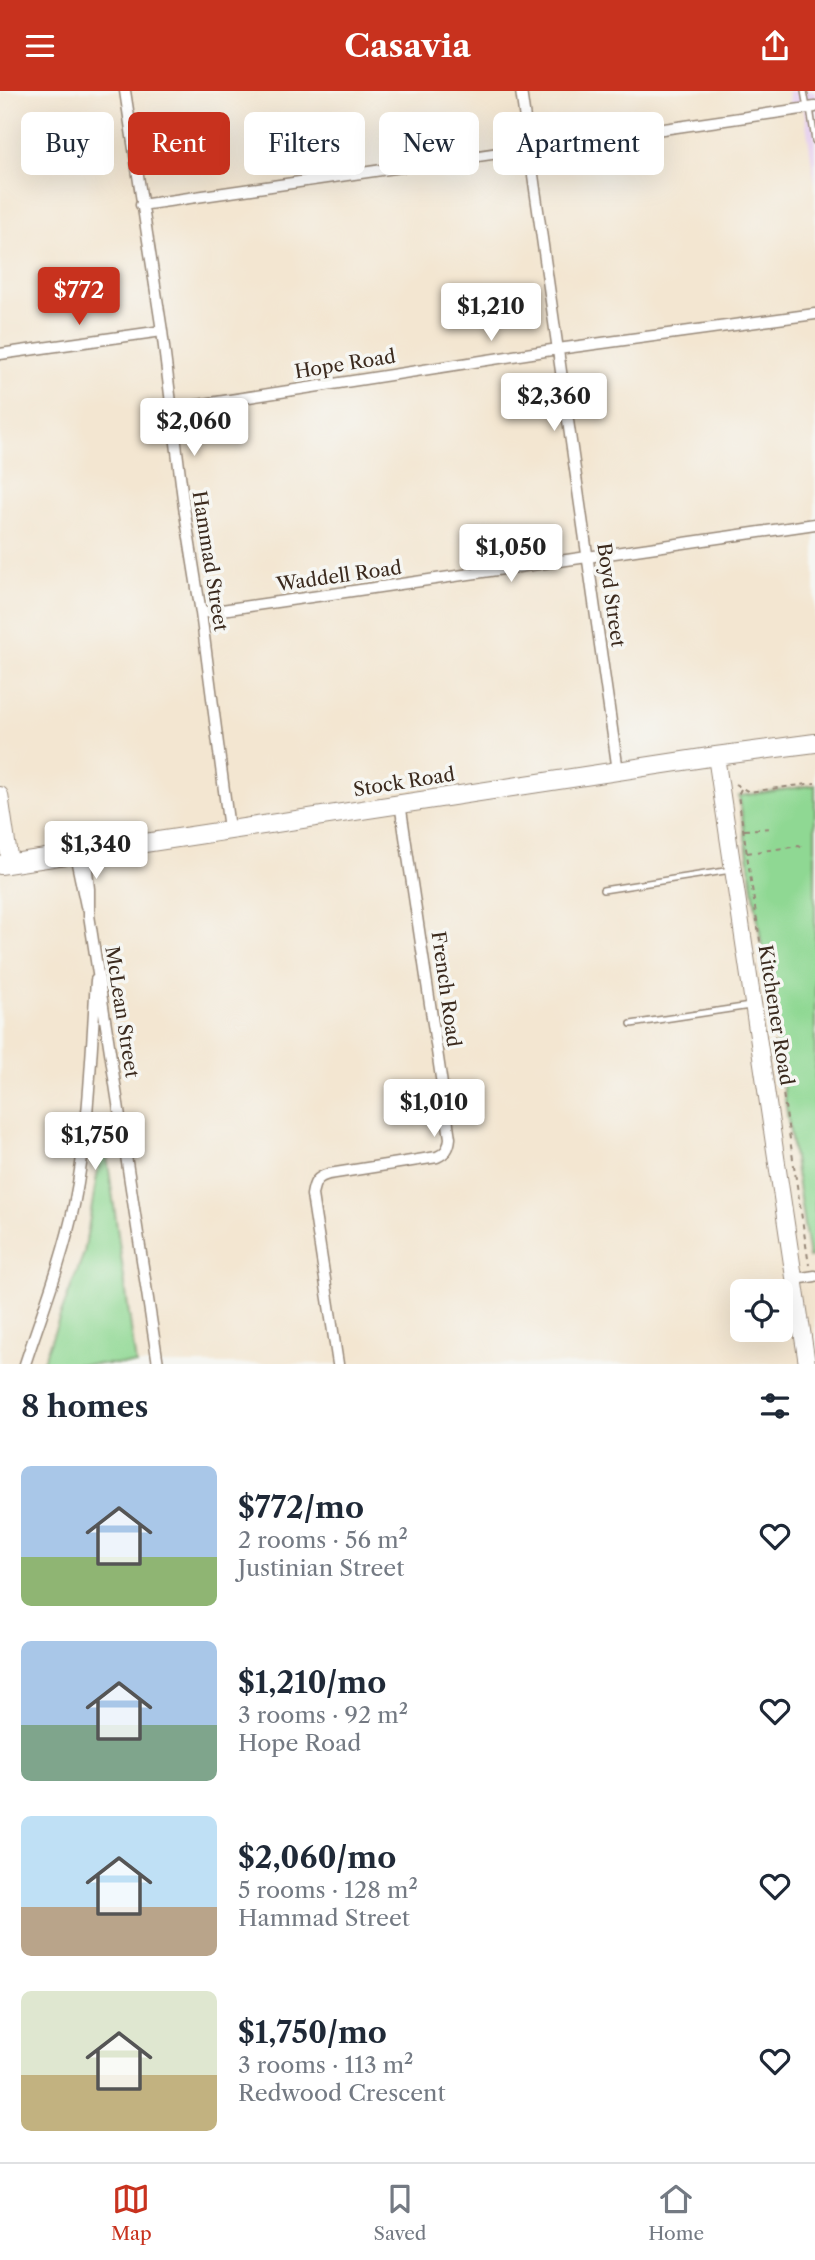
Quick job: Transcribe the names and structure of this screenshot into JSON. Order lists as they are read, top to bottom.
{
  "streets": {
    "main road": ["Stock Road"],
    "street": [
      "Hope Road",
      "Hammad Street",
      "Waddell Road",
      "Boyd Street",
      "French Road",
      "McLean Street",
      "Kitchener Road"
    ]
  },
  "crossings": [
    ["Hope Road", "Hammad Street"],
    ["Hope Road", "Boyd Street"],
    ["Hammad Street", "Waddell Road"],
    ["Hammad Street", "Stock Road"],
    ["Waddell Road", "Boyd Street"],
    ["Boyd Street", "Stock Road"],
    ["Stock Road", "French Road"],
    ["Stock Road", "McLean Street"],
    ["Stock Road", "Kitchener Road"]
  ],
  "page": {
    "header": "Casavia",
    "chip": [
      "Buy",
      "Rent",
      "Filters",
      "New",
      "Apartment"
    ],
    "price": [
      "$772",
      "$1,210",
      "$2,360",
      "$2,060",
      "$1,050",
      "$1,340",
      "$1,010",
      "$1,750"
    ],
    "heading": "8 homes",
    "list": [
      {
        "name": "$772/mo",
        "note": "2 rooms · 56 m² · Justinian Street"
      },
      {
        "name": "$1,210/mo",
        "note": "3 rooms · 92 m² · Hope Road"
      },
      {
        "name": "$2,060/mo",
        "note": "5 rooms · 128 m² · Hammad Street"
      },
      {
        "name": "$1,750/mo",
        "note": "3 rooms · 113 m² · Redwood Crescent"
      }
    ],
    "tabs": ["Map", "Saved", "Home"]
  }
}
